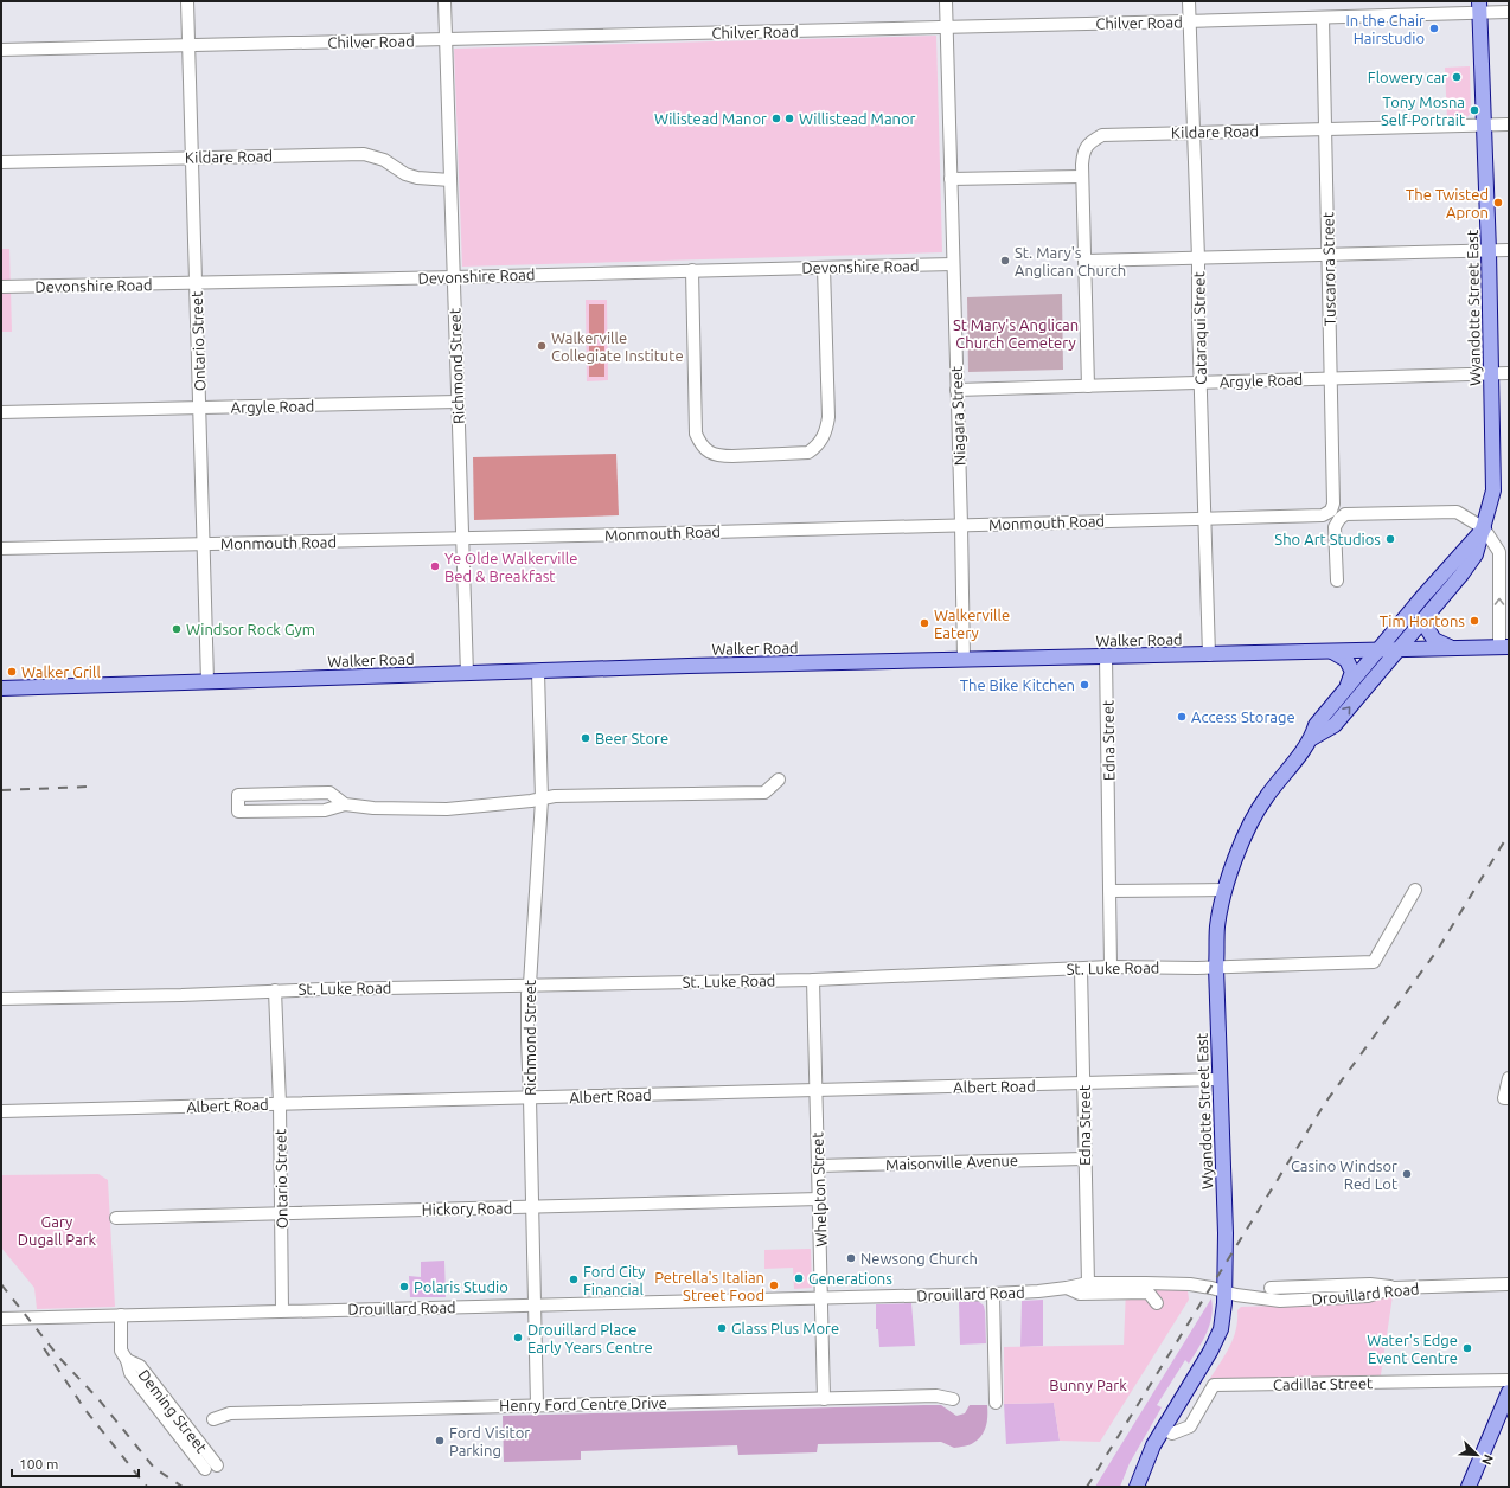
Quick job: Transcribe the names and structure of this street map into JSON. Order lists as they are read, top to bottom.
{
  "streets": {
    "main road": ["Wyandotte Street East", "Walker Road"],
    "street": [
      "Chilver Road",
      "Kildare Road",
      "Devonshire Road",
      "Tuscarora Street",
      "Cataraqui Street",
      "Ontario Street",
      "Richmond Street",
      "Argyle Road",
      "Niagara Street",
      "Monmouth Road",
      "Edna Street",
      "St. Luke Road",
      "Albert Road",
      "Maisonville Avenue",
      "Whelpton Street",
      "Hickory Road",
      "Drouillard Road",
      "Cadillac Street",
      "Henry Ford Centre Drive",
      "Deming Street"
    ]
  },
  "crossings": [
    ["Chilver Road", "Tuscarora Street"],
    ["Chilver Road", "Wyandotte Street East"],
    ["Chilver Road", "Cataraqui Street"],
    ["Chilver Road", "Ontario Street"],
    ["Chilver Road", "Richmond Street"],
    ["Chilver Road", "Niagara Street"],
    ["Kildare Road", "Tuscarora Street"],
    ["Kildare Road", "Wyandotte Street East"],
    ["Kildare Road", "Cataraqui Street"],
    ["Kildare Road", "Ontario Street"],
    ["Kildare Road", "Richmond Street"],
    ["Kildare Road", "Argyle Road"],
    ["Devonshire Road", "Ontario Street"],
    ["Devonshire Road", "Richmond Street"],
    ["Devonshire Road", "Niagara Street"],
    ["Tuscarora Street", "Argyle Road"],
    ["Tuscarora Street", "Monmouth Road"],
    ["Wyandotte Street East", "Argyle Road"],
    ["Wyandotte Street East", "Walker Road"],
    ["Wyandotte Street East", "St. Luke Road"],
    ["Wyandotte Street East", "Albert Road"],
    ["Wyandotte Street East", "Drouillard Road"],
    ["Wyandotte Street East", "Cadillac Street"],
    ["Cataraqui Street", "Argyle Road"],
    ["Cataraqui Street", "Monmouth Road"],
    ["Cataraqui Street", "Walker Road"],
    ["Ontario Street", "Argyle Road"],
    ["Ontario Street", "Monmouth Road"],
    ["Ontario Street", "Walker Road"],
    ["Ontario Street", "St. Luke Road"],
    ["Ontario Street", "Albert Road"],
    ["Ontario Street", "Hickory Road"],
    ["Ontario Street", "Drouillard Road"],
    ["Richmond Street", "Argyle Road"],
    ["Richmond Street", "Monmouth Road"],
    ["Richmond Street", "Walker Road"],
    ["Richmond Street", "St. Luke Road"],
    ["Richmond Street", "Albert Road"],
    ["Richmond Street", "Hickory Road"],
    ["Richmond Street", "Drouillard Road"],
    ["Richmond Street", "Henry Ford Centre Drive"],
    ["Argyle Road", "Niagara Street"],
    ["Niagara Street", "Monmouth Road"],
    ["Niagara Street", "Walker Road"],
    ["Walker Road", "Edna Street"],
    ["Edna Street", "St. Luke Road"],
    ["Edna Street", "Albert Road"],
    ["Edna Street", "Maisonville Avenue"],
    ["Edna Street", "Drouillard Road"],
    ["St. Luke Road", "Whelpton Street"],
    ["Albert Road", "Whelpton Street"],
    ["Maisonville Avenue", "Whelpton Street"],
    ["Whelpton Street", "Hickory Road"],
    ["Whelpton Street", "Drouillard Road"],
    ["Whelpton Street", "Henry Ford Centre Drive"],
    ["Drouillard Road", "Deming Street"]
  ],
  "parks": ["St Mary's Anglican Church Cemetery", "Gary Dugall Park", "Bunny Park"],
  "places": [
    "In the Chair Hairstudio",
    "Flowery car",
    "Tony Mosna Self-Portrait",
    "Wilistead Manor",
    "Willistead Manor",
    "The Twisted Apron",
    "St. Mary's Anglican Church",
    "Walkerville Collegiate Institute",
    "Sho Art Studios",
    "Ye Olde Walkerville Bed & Breakfast",
    "Tim Hortons",
    "Walkerville Eatery",
    "Windsor Rock Gym",
    "Walker Grill",
    "The Bike Kitchen",
    "Access Storage",
    "Beer Store",
    "Casino Windsor Red Lot",
    "Newsong Church",
    "Generations",
    "Ford City Financial",
    "Petrella's Italian Street Food",
    "Polaris Studio",
    "Glass Plus More",
    "Drouillard Place Early Years Centre",
    "Water's Edge Event Centre",
    "Ford Visitor Parking"
  ],
  "scale_bar": "100 m",
  "north": "bottom right"
}
